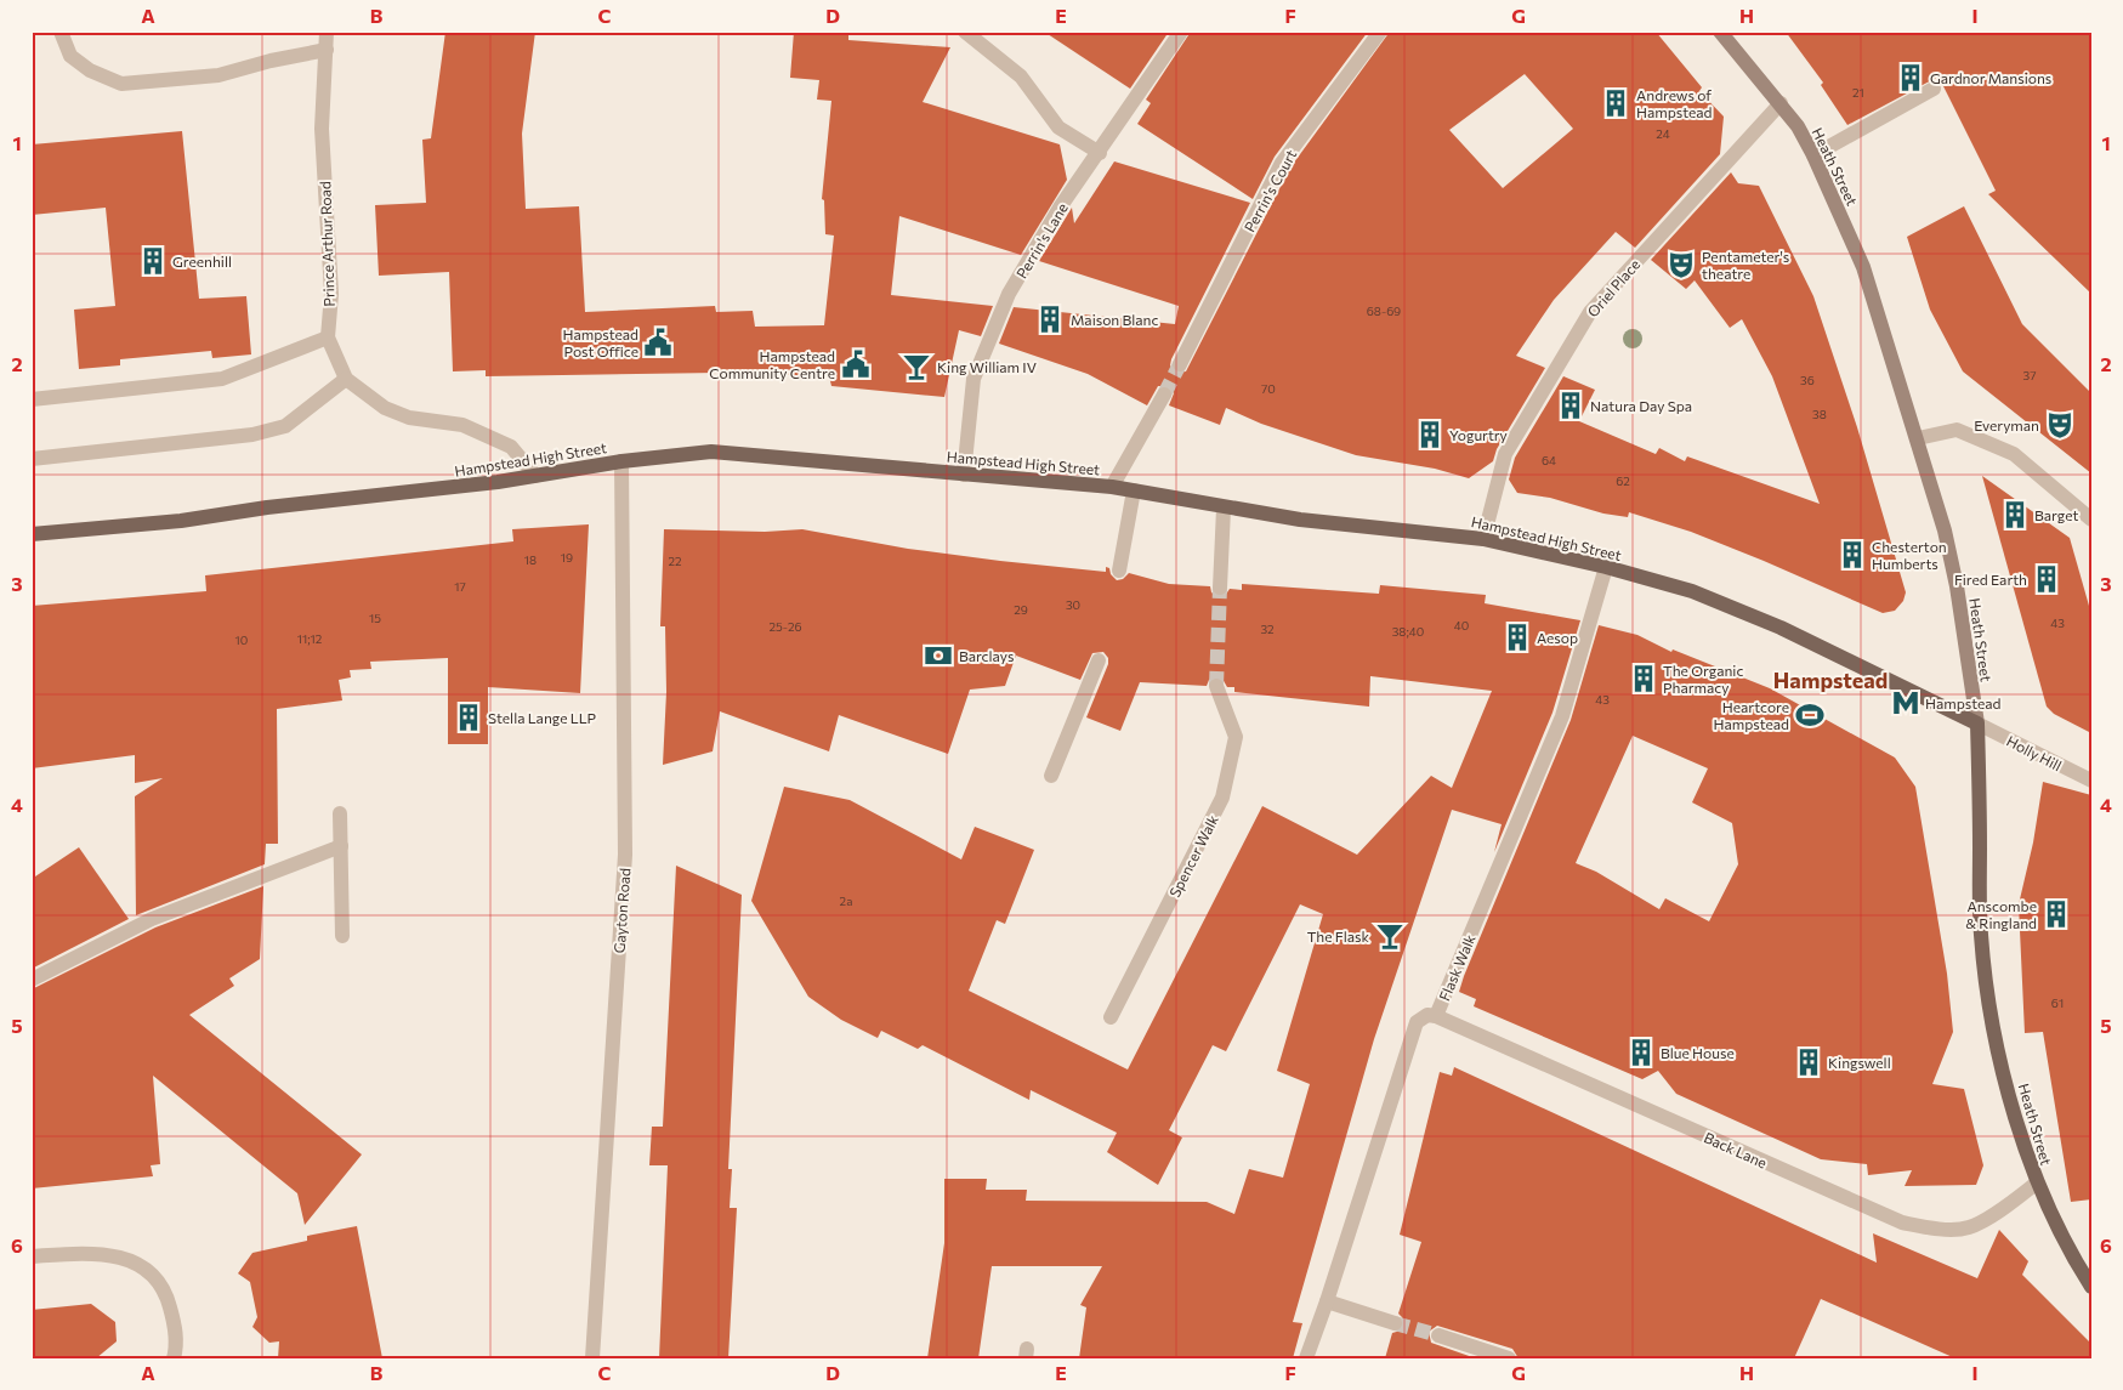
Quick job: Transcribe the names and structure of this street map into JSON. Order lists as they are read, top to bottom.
{
  "streets": {
    "main road": ["Heath Street", "Hampstead High Street"],
    "street": [
      "Perrin's Court",
      "Perrin's Lane",
      "Prince Arthur Road",
      "Oriel Place",
      "Holly Hill",
      "Spencer Walk",
      "Gayton Road",
      "Flask Walk",
      "Back Lane"
    ]
  },
  "crossings": [
    ["Heath Street", "Oriel Place"],
    ["Heath Street", "Hampstead High Street"],
    ["Heath Street", "Holly Hill"],
    ["Heath Street", "Back Lane"],
    ["Perrin's Lane", "Hampstead High Street"],
    ["Prince Arthur Road", "Hampstead High Street"],
    ["Oriel Place", "Hampstead High Street"],
    ["Hampstead High Street", "Holly Hill"],
    ["Hampstead High Street", "Gayton Road"],
    ["Hampstead High Street", "Flask Walk"],
    ["Flask Walk", "Back Lane"]
  ],
  "districts": ["Hampstead"],
  "places": {
    "building": [
      "Gardnor Mansions",
      "Andrews of Hampstead",
      "Greenhill",
      "Maison Blanc",
      "Natura Day Spa",
      "Yogurtry",
      "Barget",
      "Chesterton Humberts",
      "Fired Earth",
      "Aesop",
      "The Organic Pharmacy",
      "Stella Lange LLP",
      "Anscombe & Ringland",
      "Blue House",
      "Kingswell"
    ],
    "theatre": ["Pentameter's theatre", "Everyman"],
    "public building": ["Hampstead Post Office", "Hampstead Community Centre"],
    "bar": ["King William IV", "The Flask"],
    "bank": ["Barclays"],
    "metro station": ["Hampstead"],
    "sports": ["Heartcore Hampstead"]
  },
  "house_numbers": [
    "21",
    "24",
    "68-69",
    "37",
    "36",
    "70",
    "38",
    "64",
    "62",
    "19",
    "18",
    "22",
    "17",
    "30",
    "29",
    "15",
    "43",
    "40",
    "25-26",
    "32",
    "38;40",
    "11;12",
    "10",
    "43",
    "2a",
    "61"
  ],
  "grid": {
    "columns": [
      "A",
      "B",
      "C",
      "D",
      "E",
      "F",
      "G",
      "H",
      "I"
    ],
    "rows": [
      "1",
      "2",
      "3",
      "4",
      "5",
      "6"
    ]
  }
}
